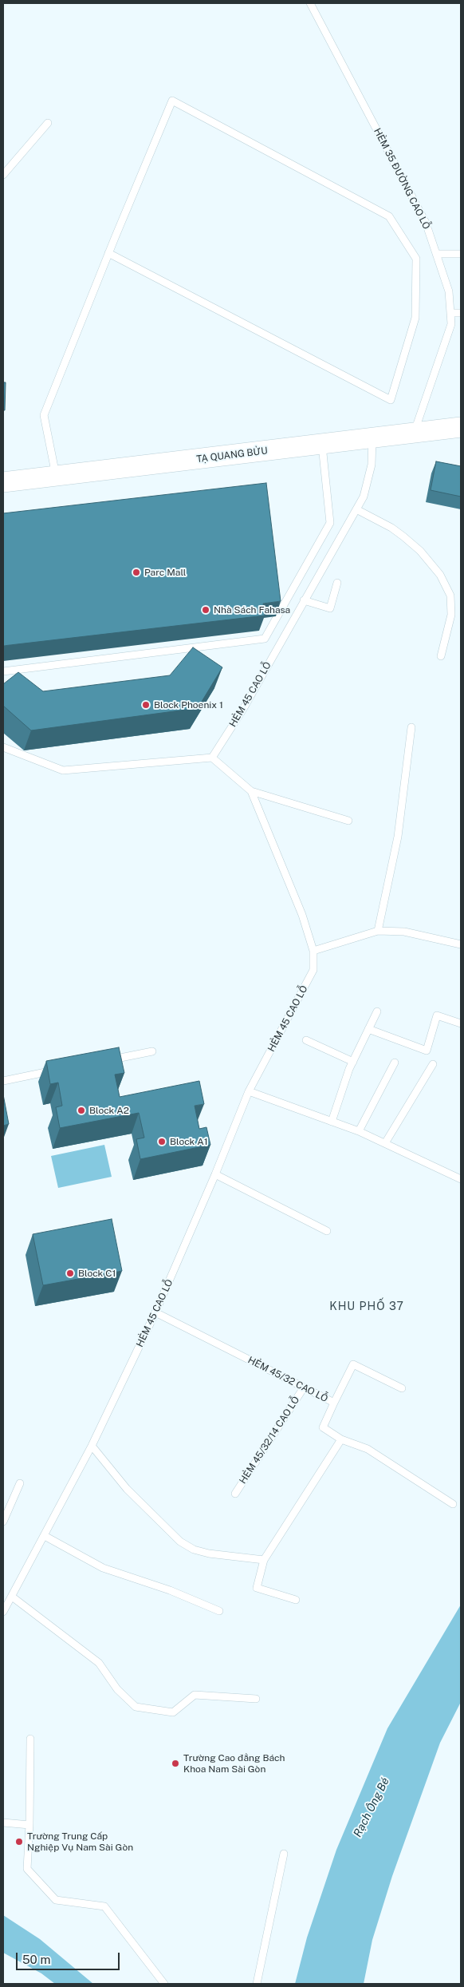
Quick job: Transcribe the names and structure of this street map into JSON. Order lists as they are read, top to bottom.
{
  "streets": {
    "main road": ["TẠ QUANG BỬU"],
    "lane": [
      "HẺM 35 ĐƯỜNG CAO LỖ",
      "HẺM 45 CAO LỖ",
      "HẺM 45/32 CAO LỖ",
      "HẺM 45/32/14 CAO LỖ"
    ]
  },
  "crossings": [
    ["HẺM 35 ĐƯỜNG CAO LỖ", "TẠ QUANG BỬU"],
    ["TẠ QUANG BỬU", "HẺM 45 CAO LỖ"],
    ["HẺM 45 CAO LỖ", "HẺM 45/32 CAO LỖ"],
    ["HẺM 45/32 CAO LỖ", "HẺM 45/32/14 CAO LỖ"]
  ],
  "districts": ["KHU PHỐ 37"],
  "water": ["Rạch Ông Bé"],
  "places": [
    "Parc Mall",
    "Nhà Sách Fahasa",
    "Block Phoenix 1",
    "Block A2",
    "Block A1",
    "Block C1",
    "Trường Cao đẳng Bách Khoa Nam Sài Gòn",
    "Trường Trung Cấp Nghiệp Vụ Nam Sài Gòn"
  ],
  "scale_bar": "50 m"
}
